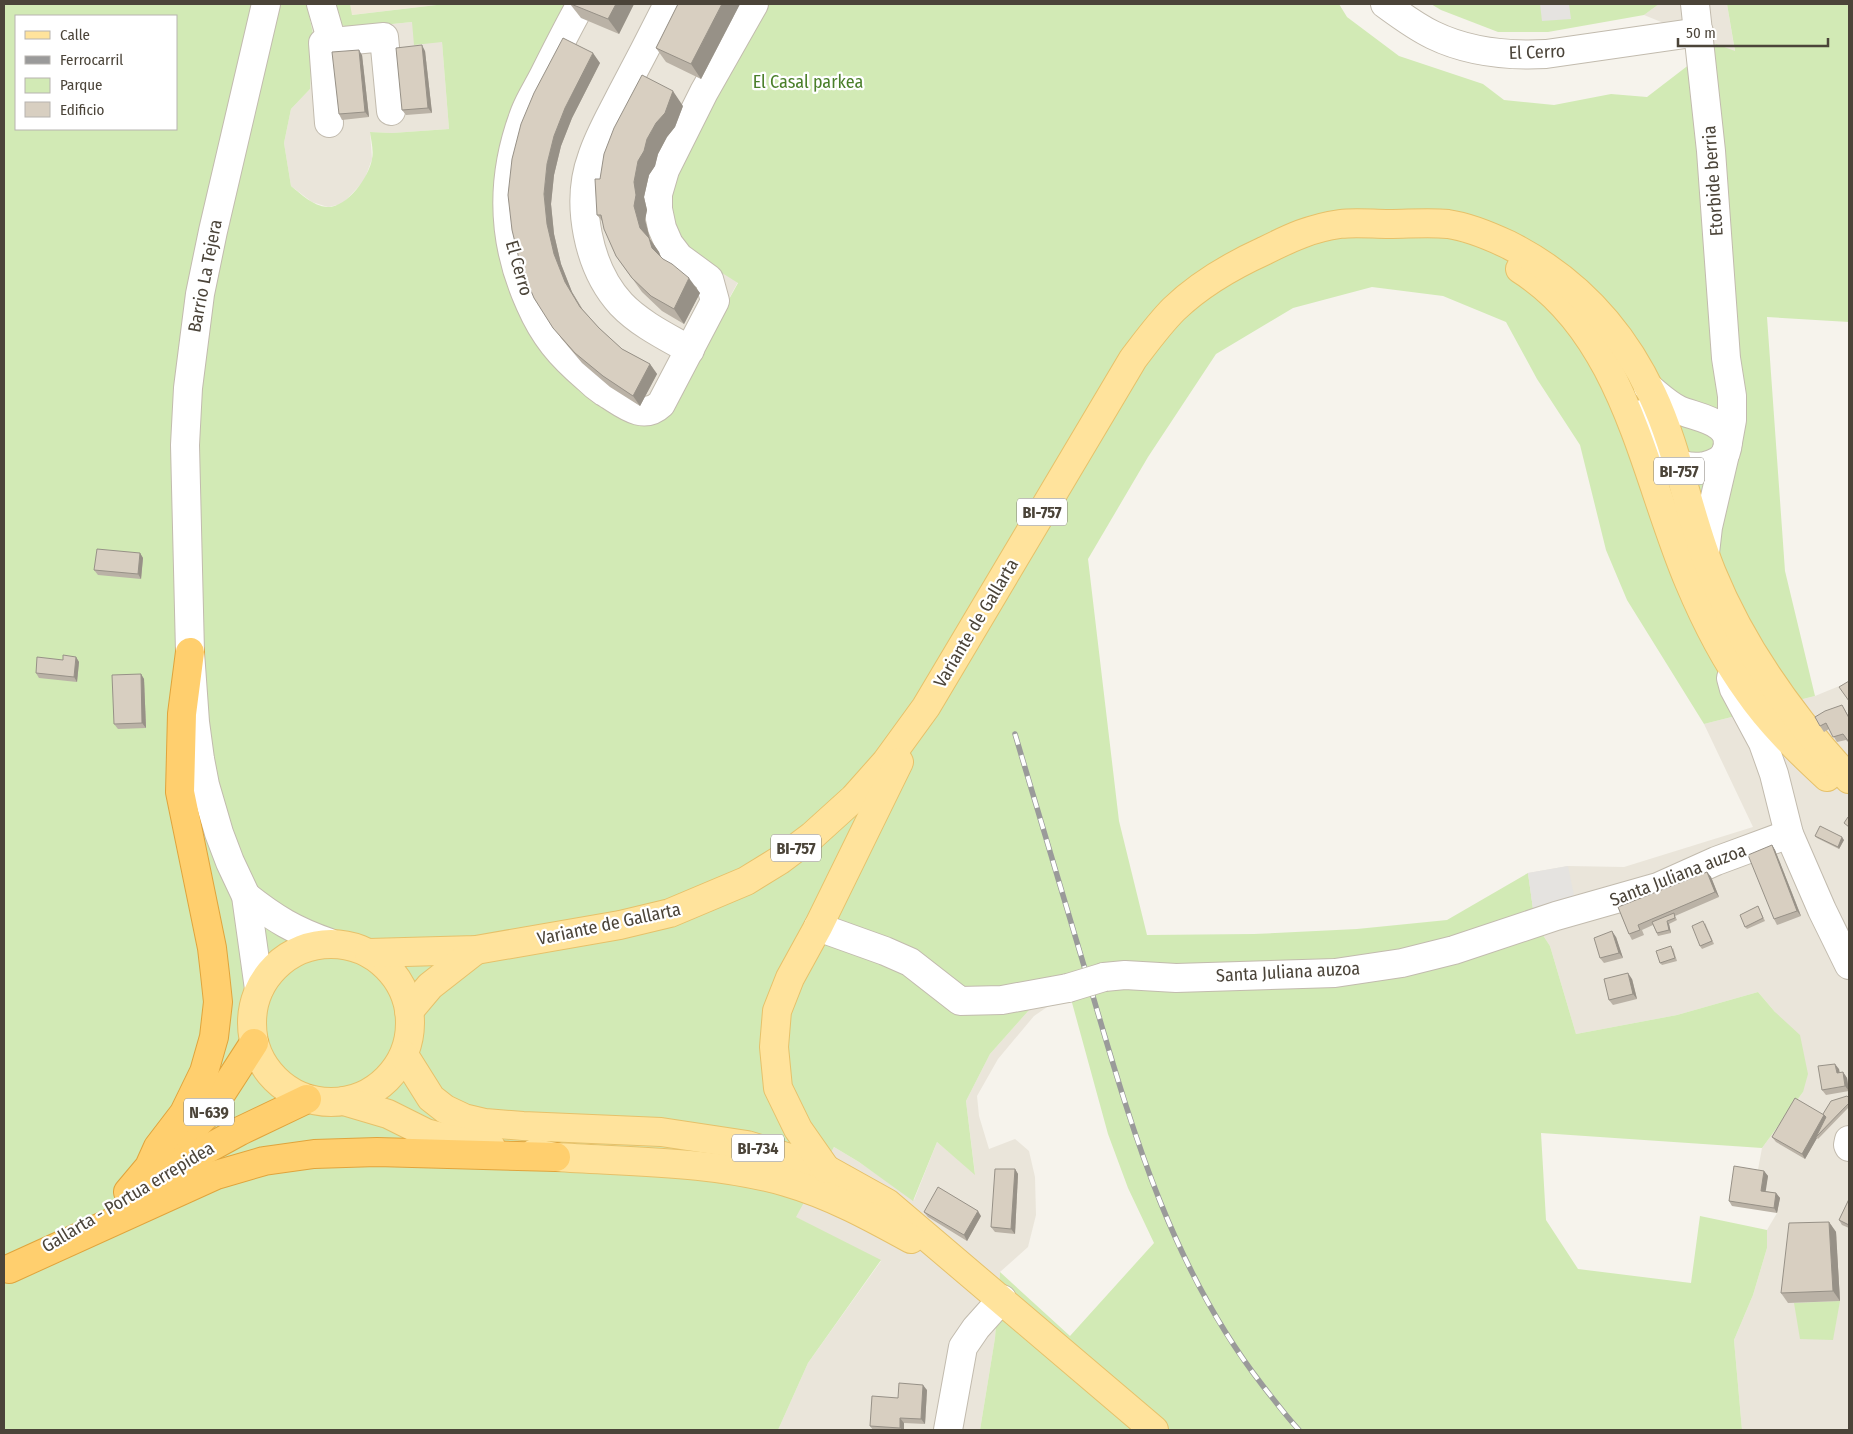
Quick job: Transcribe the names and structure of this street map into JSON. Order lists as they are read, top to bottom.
{
  "streets": {
    "highway": ["N-639", "Gallarta - Portua errepidea"],
    "main road": ["BI-757", "Variante de Gallarta", "BI-734"],
    "street": [
      "El Cerro",
      "Etorbide berria",
      "Barrio La Tejera",
      "Santa Juliana auzoa"
    ]
  },
  "crossings": [
    ["El Cerro", "Etorbide berria"],
    ["Etorbide berria", "Variante de Gallarta"],
    ["Variante de Gallarta", "BI-734"],
    ["Variante de Gallarta", "Gallarta - Portua errepidea"],
    ["N-639", "Gallarta - Portua errepidea"],
    ["BI-734", "Gallarta - Portua errepidea"]
  ],
  "parks": ["El Casal parkea"],
  "legend": [
    "Calle",
    "Ferrocarril",
    "Parque",
    "Edificio"
  ],
  "scale_bar": "50 m"
}
